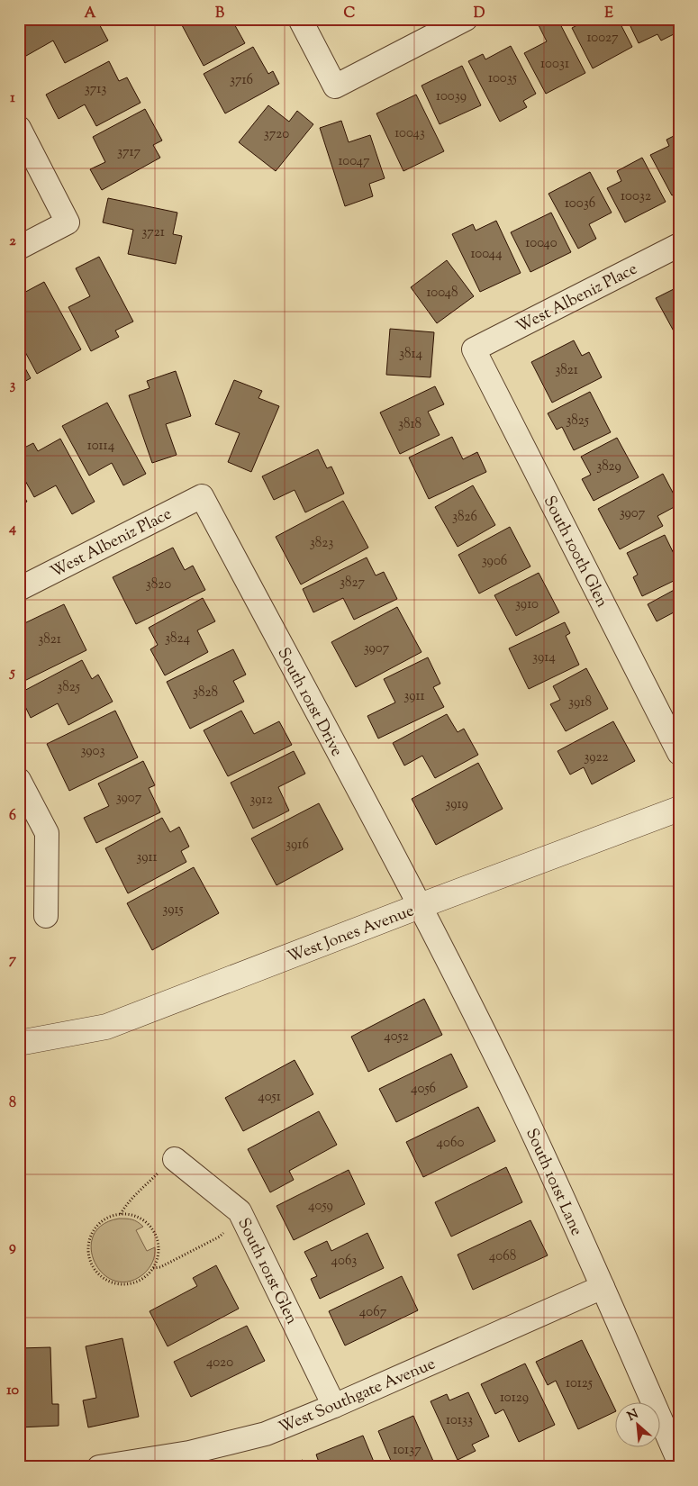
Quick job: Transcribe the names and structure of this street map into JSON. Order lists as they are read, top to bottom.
{
  "streets": {
    "street": [
      "West Albeniz Place",
      "South 100th Glen",
      "South 101st Drive",
      "West Jones Avenue",
      "South 101st Lane",
      "South 101st Glen",
      "West Southgate Avenue"
    ]
  },
  "crossings": [
    ["West Albeniz Place", "South 100th Glen"],
    ["West Albeniz Place", "South 101st Drive"],
    ["South 101st Drive", "West Jones Avenue"],
    ["South 101st Drive", "South 101st Lane"],
    ["West Jones Avenue", "South 101st Lane"],
    ["South 101st Lane", "West Southgate Avenue"],
    ["South 101st Glen", "West Southgate Avenue"]
  ],
  "house_numbers": [
    "10027",
    "10031",
    "10035",
    "3716",
    "3713",
    "10039",
    "10043",
    "3720",
    "3717",
    "10047",
    "10032",
    "10036",
    "3721",
    "10040",
    "10044",
    "10048",
    "3814",
    "3821",
    "3825",
    "3818",
    "10114",
    "3829",
    "3907",
    "3826",
    "3823",
    "3906",
    "3827",
    "3820",
    "3910",
    "3824",
    "3821",
    "3907",
    "3914",
    "3825",
    "3828",
    "3911",
    "3918",
    "3903",
    "3922",
    "3907",
    "3912",
    "3919",
    "3916",
    "3911",
    "3915",
    "4052",
    "4056",
    "4051",
    "4060",
    "4059",
    "4068",
    "4063",
    "4067",
    "4020",
    "10125",
    "10129",
    "10133",
    "10137"
  ],
  "north": "top left",
  "grid": {
    "columns": [
      "A",
      "B",
      "C",
      "D",
      "E"
    ],
    "rows": [
      "1",
      "2",
      "3",
      "4",
      "5",
      "6",
      "7",
      "8",
      "9",
      "10"
    ]
  }
}
